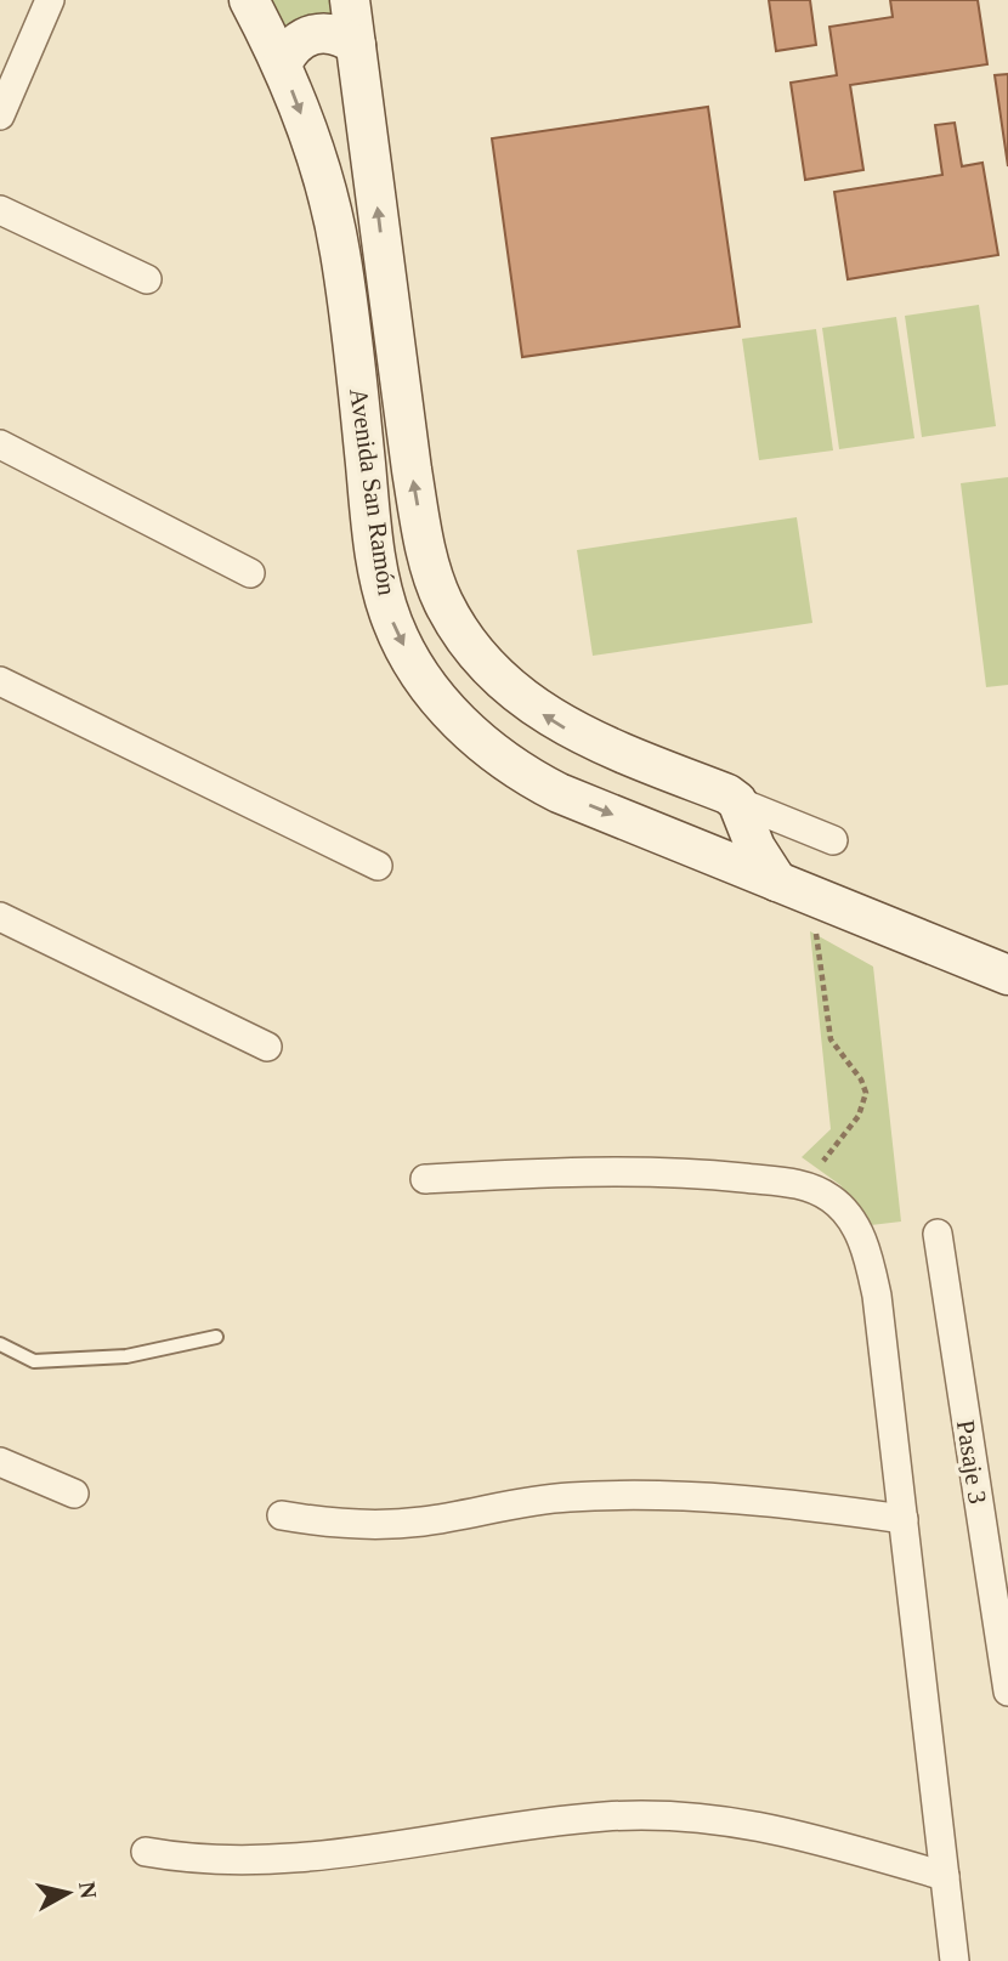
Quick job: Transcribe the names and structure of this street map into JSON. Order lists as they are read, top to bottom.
{
  "streets": {
    "street": ["Avenida San Ramón", "Pasaje 3"]
  },
  "north": "right"
}
